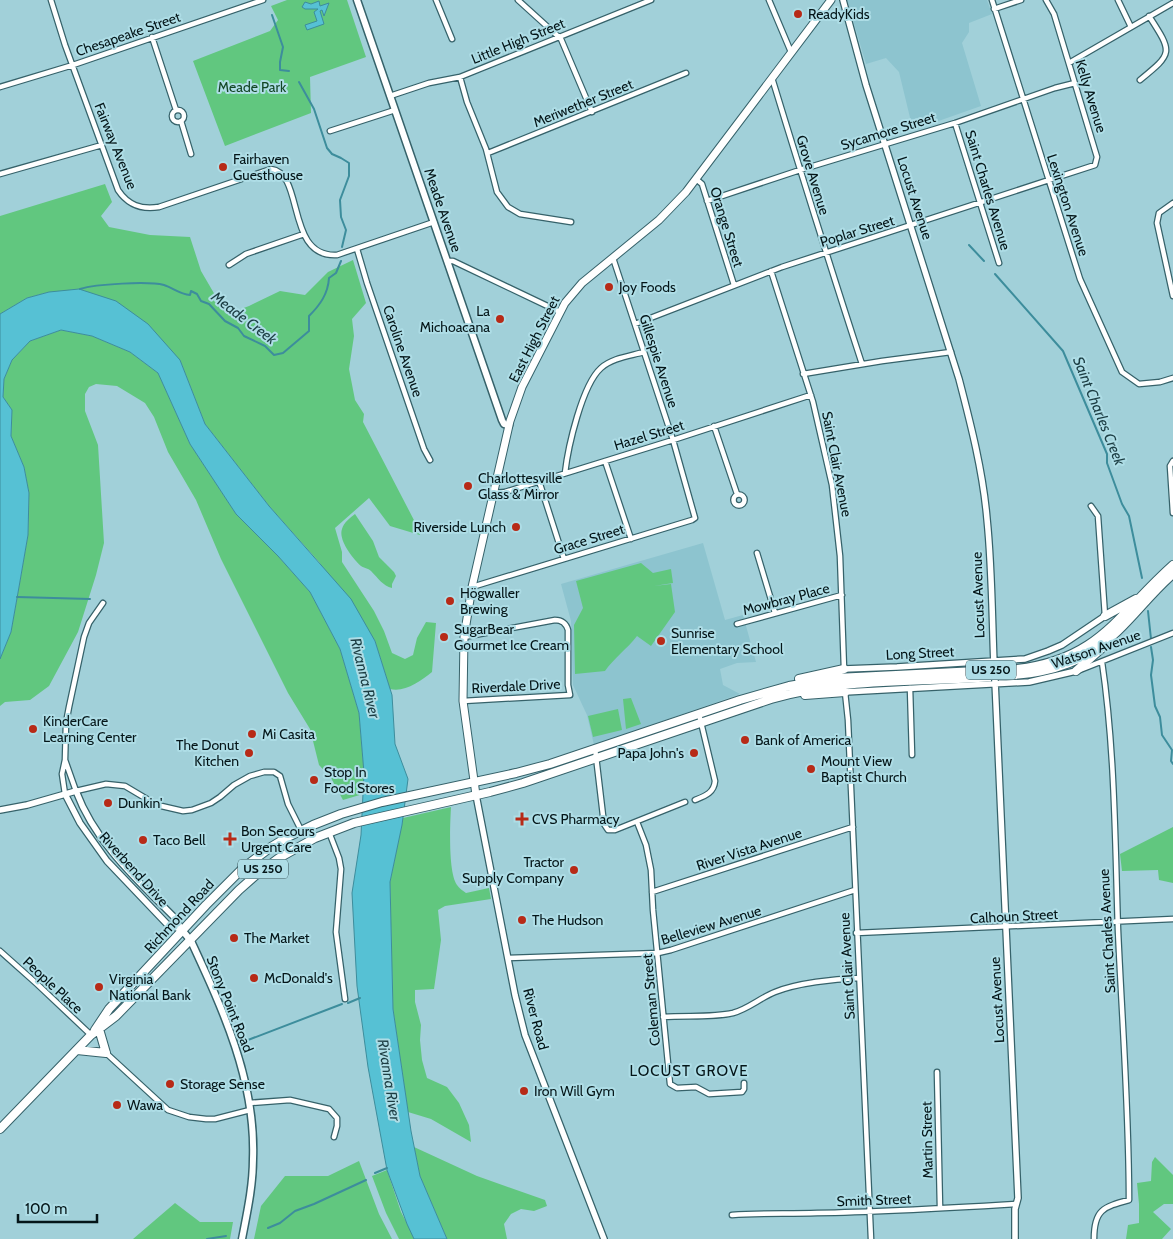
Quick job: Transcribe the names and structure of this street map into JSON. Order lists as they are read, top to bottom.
{
  "streets": {
    "highway": ["US 250", "Richmond Road"],
    "main road": ["Meade Avenue", "East High Street", "Stony Point Road"],
    "street": [
      "Chesapeake Street",
      "Little High Street",
      "Kelly Avenue",
      "Meriwether Street",
      "Sycamore Street",
      "Fairway Avenue",
      "Grove Avenue",
      "Saint Charles Avenue",
      "Locust Avenue",
      "Lexington Avenue",
      "Orange Street",
      "Poplar Street",
      "Caroline Avenue",
      "Gillespie Avenue",
      "Hazel Street",
      "Saint Clair Avenue",
      "Grace Street",
      "Mowbray Place",
      "Watson Avenue",
      "Long Street",
      "Riverdale Drive",
      "River Vista Avenue",
      "Riverbend Drive",
      "Calhoun Street",
      "Belleview Avenue",
      "People Place",
      "Coleman Street",
      "River Road",
      "Martin Street",
      "Smith Street"
    ]
  },
  "crossings": [
    ["Chesapeake Street", "Fairway Avenue"],
    ["Little High Street", "Meade Avenue"],
    ["Kelly Avenue", "Sycamore Street"],
    ["Kelly Avenue", "Poplar Street"],
    ["Sycamore Street", "Grove Avenue"],
    ["Sycamore Street", "Saint Charles Avenue"],
    ["Sycamore Street", "Locust Avenue"],
    ["Sycamore Street", "Lexington Avenue"],
    ["Sycamore Street", "Orange Street"],
    ["Fairway Avenue", "Meade Avenue"],
    ["Fairway Avenue", "Caroline Avenue"],
    ["Grove Avenue", "Poplar Street"],
    ["Grove Avenue", "East High Street"],
    ["Saint Charles Avenue", "Poplar Street"],
    ["Saint Charles Avenue", "Watson Avenue"],
    ["Saint Charles Avenue", "Calhoun Street"],
    ["Locust Avenue", "Poplar Street"],
    ["Locust Avenue", "Watson Avenue"],
    ["Locust Avenue", "Long Street"],
    ["Locust Avenue", "Calhoun Street"],
    ["Locust Avenue", "Smith Street"],
    ["Lexington Avenue", "Poplar Street"],
    ["Meade Avenue", "East High Street"],
    ["Orange Street", "Poplar Street"],
    ["Orange Street", "East High Street"],
    ["Poplar Street", "Gillespie Avenue"],
    ["Poplar Street", "Saint Clair Avenue"],
    ["East High Street", "Gillespie Avenue"],
    ["East High Street", "Hazel Street"],
    ["East High Street", "Grace Street"],
    ["East High Street", "US 250"],
    ["East High Street", "Riverdale Drive"],
    ["East High Street", "River Road"],
    ["Gillespie Avenue", "Hazel Street"],
    ["Gillespie Avenue", "Grace Street"],
    ["Hazel Street", "Saint Clair Avenue"],
    ["Saint Clair Avenue", "Mowbray Place"],
    ["Saint Clair Avenue", "Watson Avenue"],
    ["Saint Clair Avenue", "Long Street"],
    ["Saint Clair Avenue", "River Vista Avenue"],
    ["Saint Clair Avenue", "Calhoun Street"],
    ["Saint Clair Avenue", "Belleview Avenue"],
    ["Saint Clair Avenue", "Smith Street"],
    ["US 250", "Richmond Road"],
    ["US 250", "Stony Point Road"],
    ["US 250", "River Road"],
    ["River Vista Avenue", "Coleman Street"],
    ["Riverbend Drive", "Richmond Road"],
    ["Riverbend Drive", "Stony Point Road"],
    ["Richmond Road", "People Place"],
    ["Richmond Road", "Stony Point Road"],
    ["Belleview Avenue", "Coleman Street"],
    ["Belleview Avenue", "River Road"],
    ["Martin Street", "Smith Street"]
  ],
  "districts": ["LOCUST GROVE"],
  "water": ["Meade Creek", "Saint Charles Creek", "Rivanna River"],
  "parks": ["Meade Park"],
  "places": {
    "other": [
      "ReadyKids",
      "Fairhaven Guesthouse",
      "Joy Foods",
      "La Michoacana",
      "Charlottesville Glass & Mirror",
      "Riverside Lunch",
      "Högwaller Brewing",
      "SugarBear Gourmet Ice Cream",
      "Sunrise Elementary School",
      "KinderCare Learning Center",
      "Mi Casita",
      "Bank of America",
      "The Donut Kitchen",
      "Papa John's",
      "Mount View Baptist Church",
      "Stop In Food Stores",
      "Dunkin'",
      "Taco Bell",
      "Tractor Supply Company",
      "The Hudson",
      "The Market",
      "McDonald's",
      "Virginia National Bank",
      "Storage Sense",
      "Iron Will Gym",
      "Wawa"
    ],
    "health": ["CVS Pharmacy", "Bon Secours Urgent Care"]
  },
  "scale_bar": "100 m"
}
